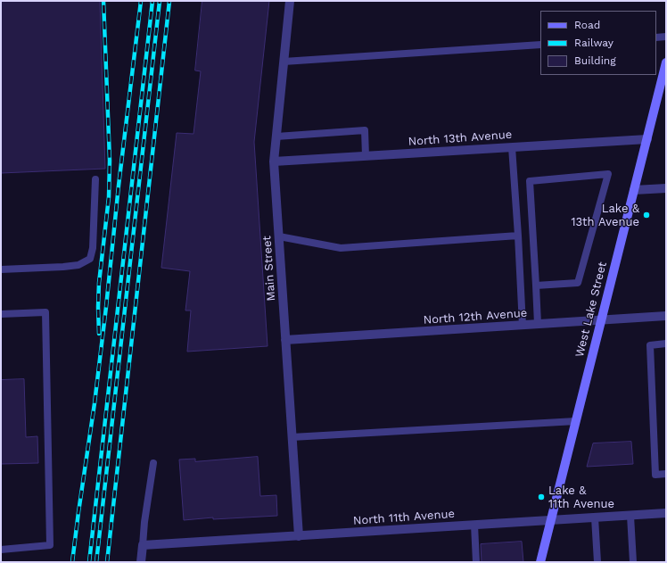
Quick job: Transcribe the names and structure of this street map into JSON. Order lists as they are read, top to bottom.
{
  "streets": {
    "main road": ["West Lake Street"],
    "street": [
      "North 13th Avenue",
      "Main Street",
      "North 12th Avenue",
      "North 11th Avenue"
    ]
  },
  "crossings": [
    ["North 13th Avenue", "Main Street"],
    ["North 13th Avenue", "West Lake Street"],
    ["Main Street", "North 12th Avenue"],
    ["Main Street", "North 11th Avenue"],
    ["West Lake Street", "North 12th Avenue"],
    ["West Lake Street", "North 11th Avenue"]
  ],
  "places": ["Lake & 13th Avenue", "Lake & 11th Avenue"],
  "legend": ["Road", "Railway", "Building"]
}
